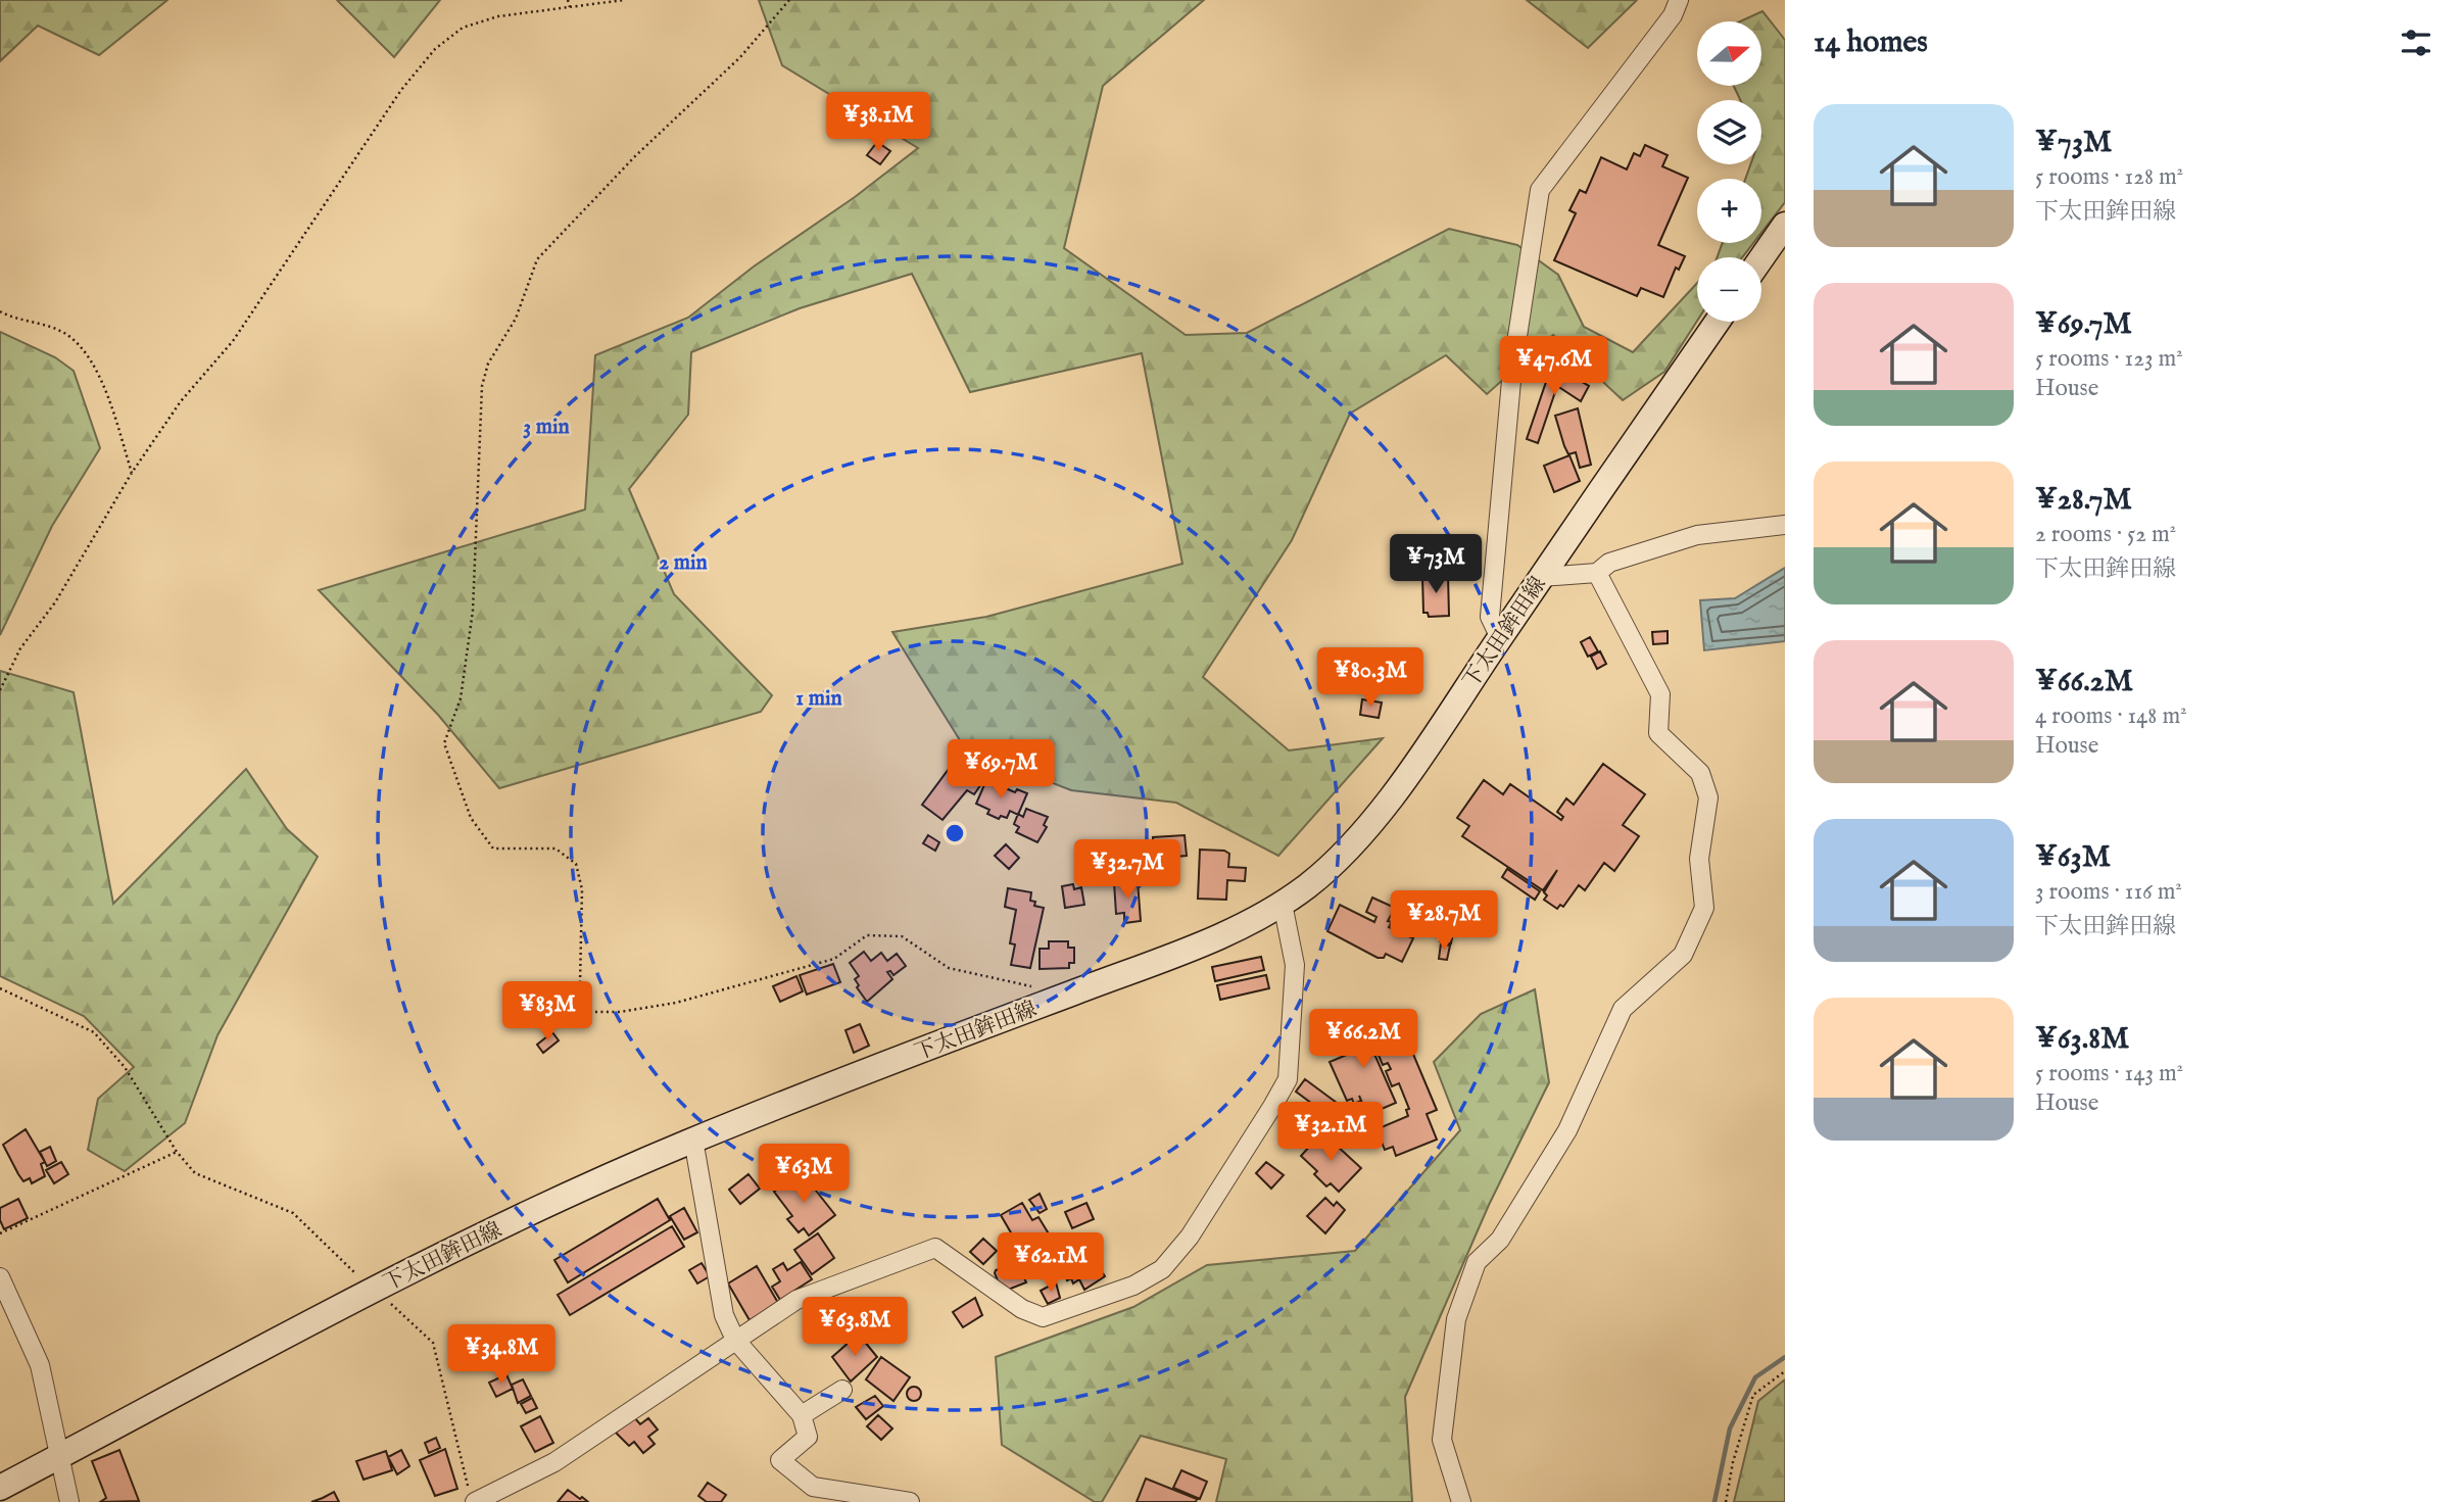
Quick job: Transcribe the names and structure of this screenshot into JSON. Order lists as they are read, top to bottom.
{
  "streets": {
    "main road": ["下太田鉾田線"]
  },
  "north": "right",
  "page": {
    "heading": "14 homes",
    "map_buttons": ["+", "−"],
    "list": [
      {
        "name": "¥73M",
        "note": "5 rooms · 128 m² · 下太田鉾田線"
      },
      {
        "name": "¥69.7M",
        "note": "5 rooms · 123 m² · House"
      },
      {
        "name": "¥28.7M",
        "note": "2 rooms · 52 m² · 下太田鉾田線"
      },
      {
        "name": "¥66.2M",
        "note": "4 rooms · 148 m² · House"
      },
      {
        "name": "¥63M",
        "note": "3 rooms · 116 m² · 下太田鉾田線"
      },
      {
        "name": "¥63.8M",
        "note": "5 rooms · 143 m² · House"
      }
    ],
    "price": [
      "¥38.1M",
      "¥47.6M",
      "¥73M",
      "¥80.3M",
      "¥69.7M",
      "¥32.7M",
      "¥28.7M",
      "¥83M",
      "¥66.2M",
      "¥32.1M",
      "¥63M",
      "¥62.1M",
      "¥63.8M",
      "¥34.8M"
    ]
  },
  "rings": ["3 min", "2 min", "1 min"]
}
